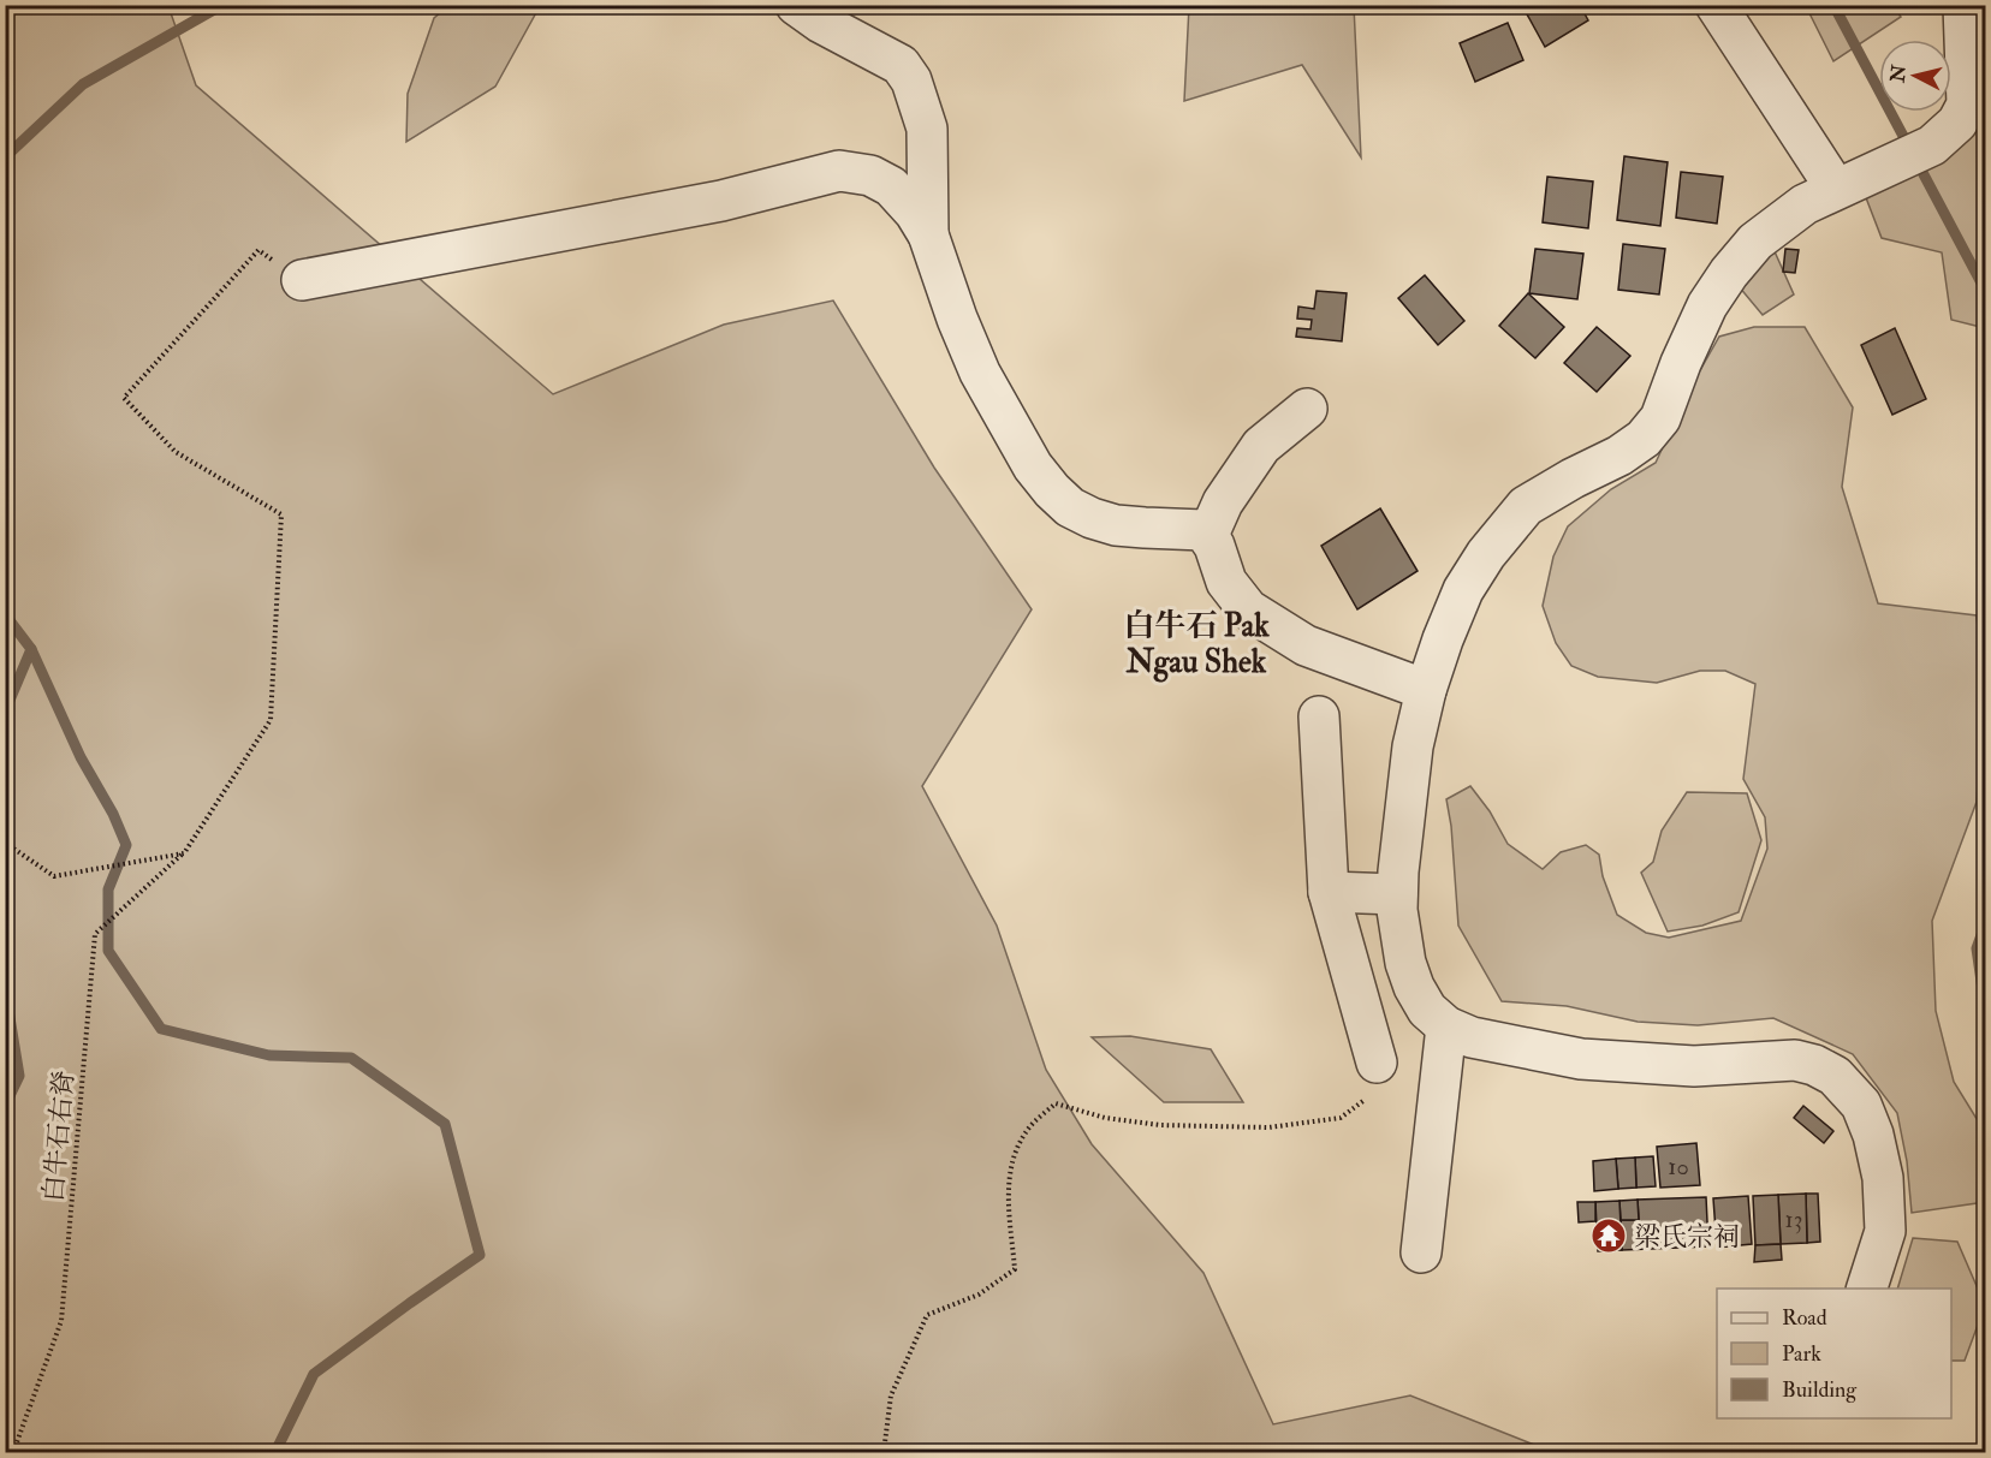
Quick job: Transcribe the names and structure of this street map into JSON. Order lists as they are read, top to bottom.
{
  "streets": {
    "path": ["白牛石右脊"]
  },
  "districts": ["白牛石 Pak Ngau Shek"],
  "places": {
    "temple": ["梁氏宗祠"]
  },
  "house_numbers": ["10", "13"],
  "legend": ["Road", "Park", "Building"],
  "north": "left"
}
